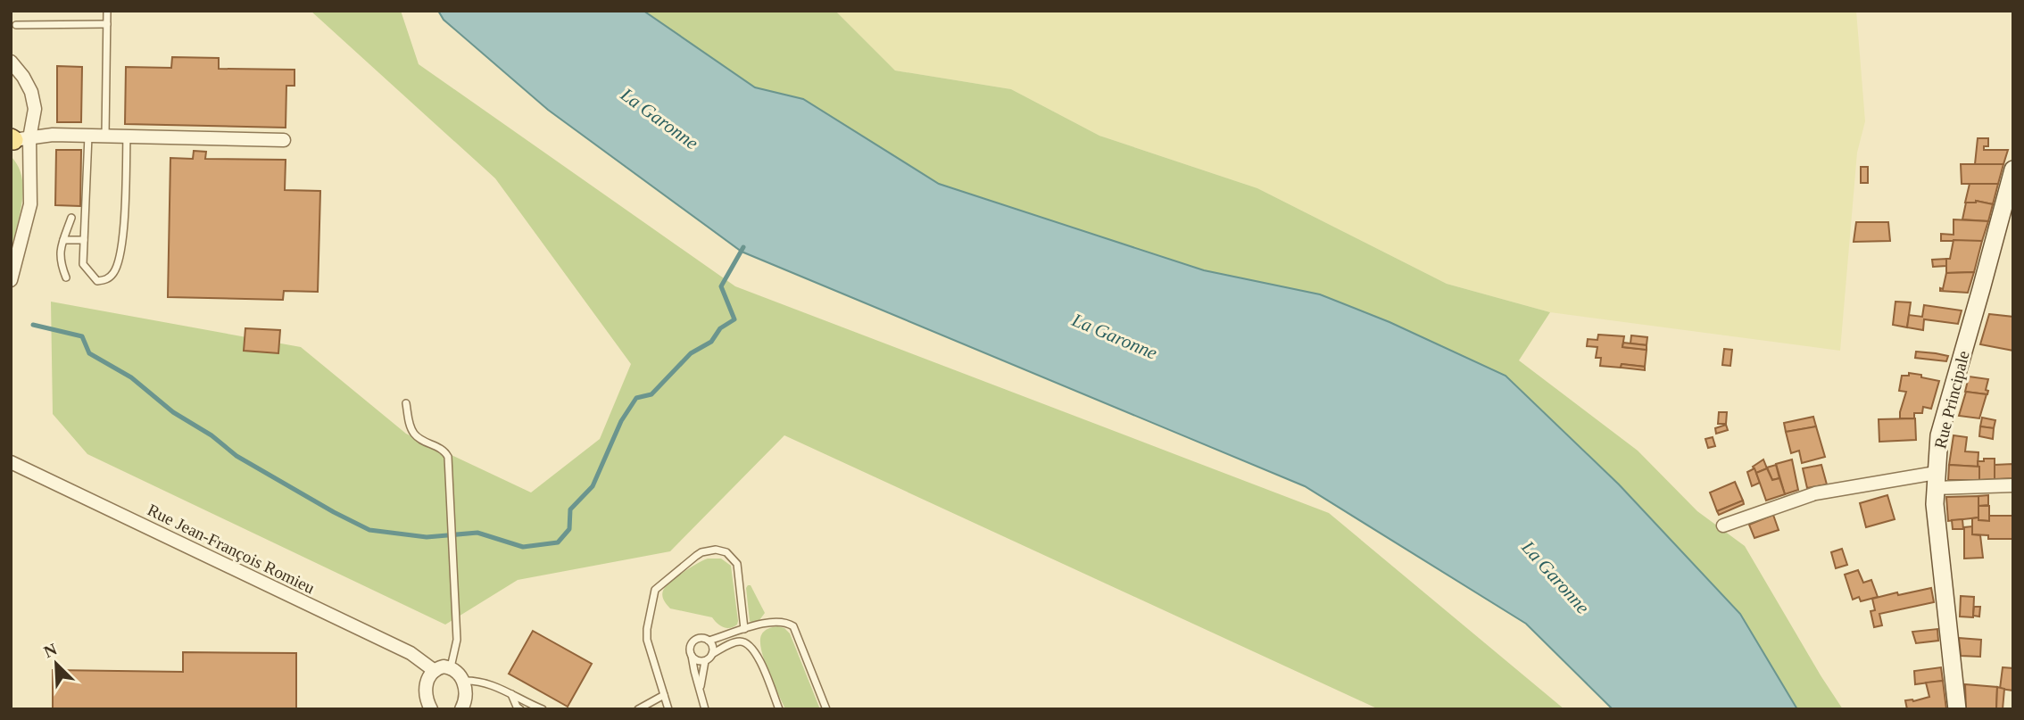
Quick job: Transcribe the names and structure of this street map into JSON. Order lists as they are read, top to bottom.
{
  "streets": {
    "street": ["Rue Principale", "Rue Jean-François Romieu"]
  },
  "water": ["La Garonne"],
  "north": "top left"
}
